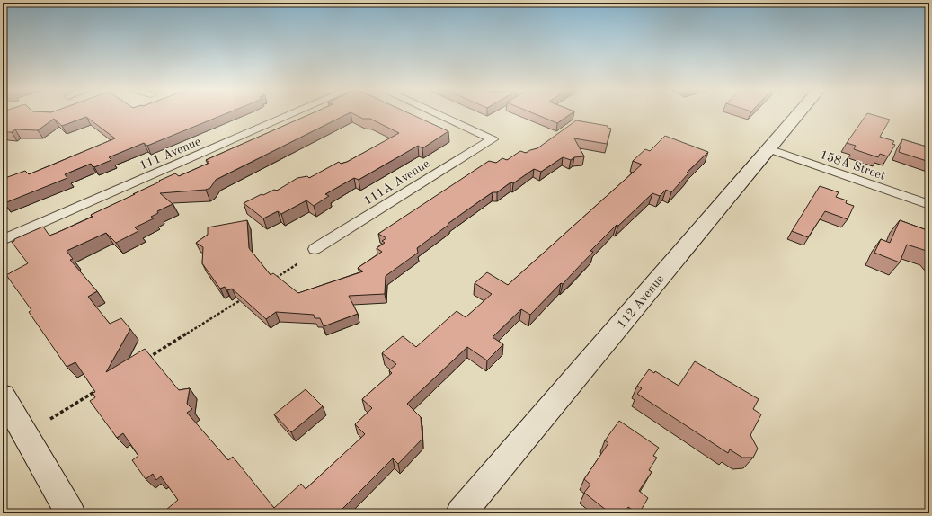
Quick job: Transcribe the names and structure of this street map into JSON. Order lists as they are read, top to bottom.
{
  "streets": {
    "street": [
      "111 Avenue",
      "158A Street",
      "111A Avenue",
      "112 Avenue"
    ]
  },
  "crossings": [
    ["158A Street", "112 Avenue"]
  ]
}
